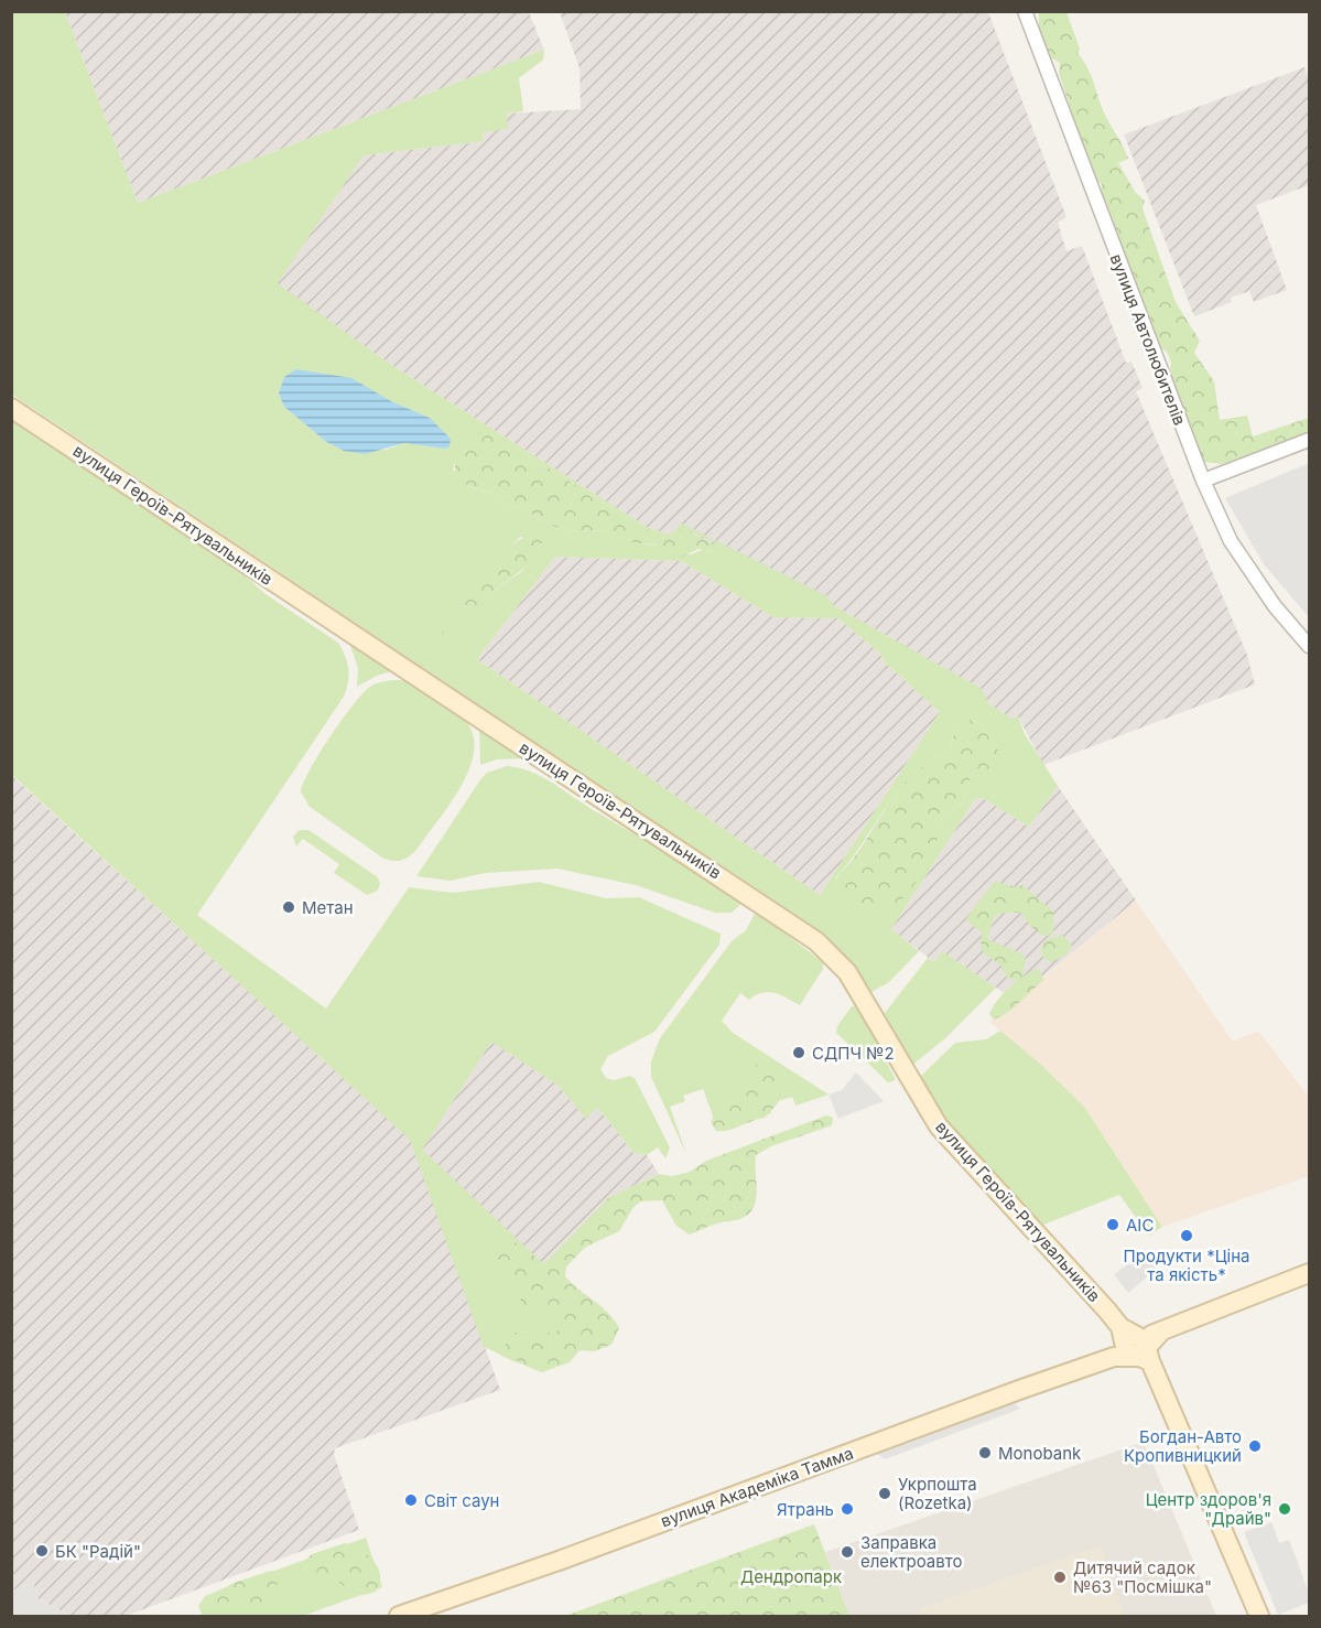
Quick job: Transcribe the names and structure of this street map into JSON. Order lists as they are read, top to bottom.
{
  "streets": {
    "street": ["вулиця Автолюбителів", "вулиця Героїв-Рятувальників", "вулиця Академіка Тамма"]
  },
  "crossings": [
    ["вулиця Героїв-Рятувальників", "вулиця Академіка Тамма"]
  ],
  "parks": ["Дендропарк"],
  "places": [
    "Метан",
    "СДПЧ №2",
    "АІС",
    "Продукти *Ціна та якість*",
    "Богдан-Авто Кропивницкий",
    "Monobank",
    "Укрпошта (Rozetka)",
    "Світ саун",
    "Ятрань",
    "Центр здоров'я \"Драйв\"",
    "БК \"Радій\"",
    "Заправка електроавто",
    "Дитячий садок №63 \"Посмішка\""
  ]
}
